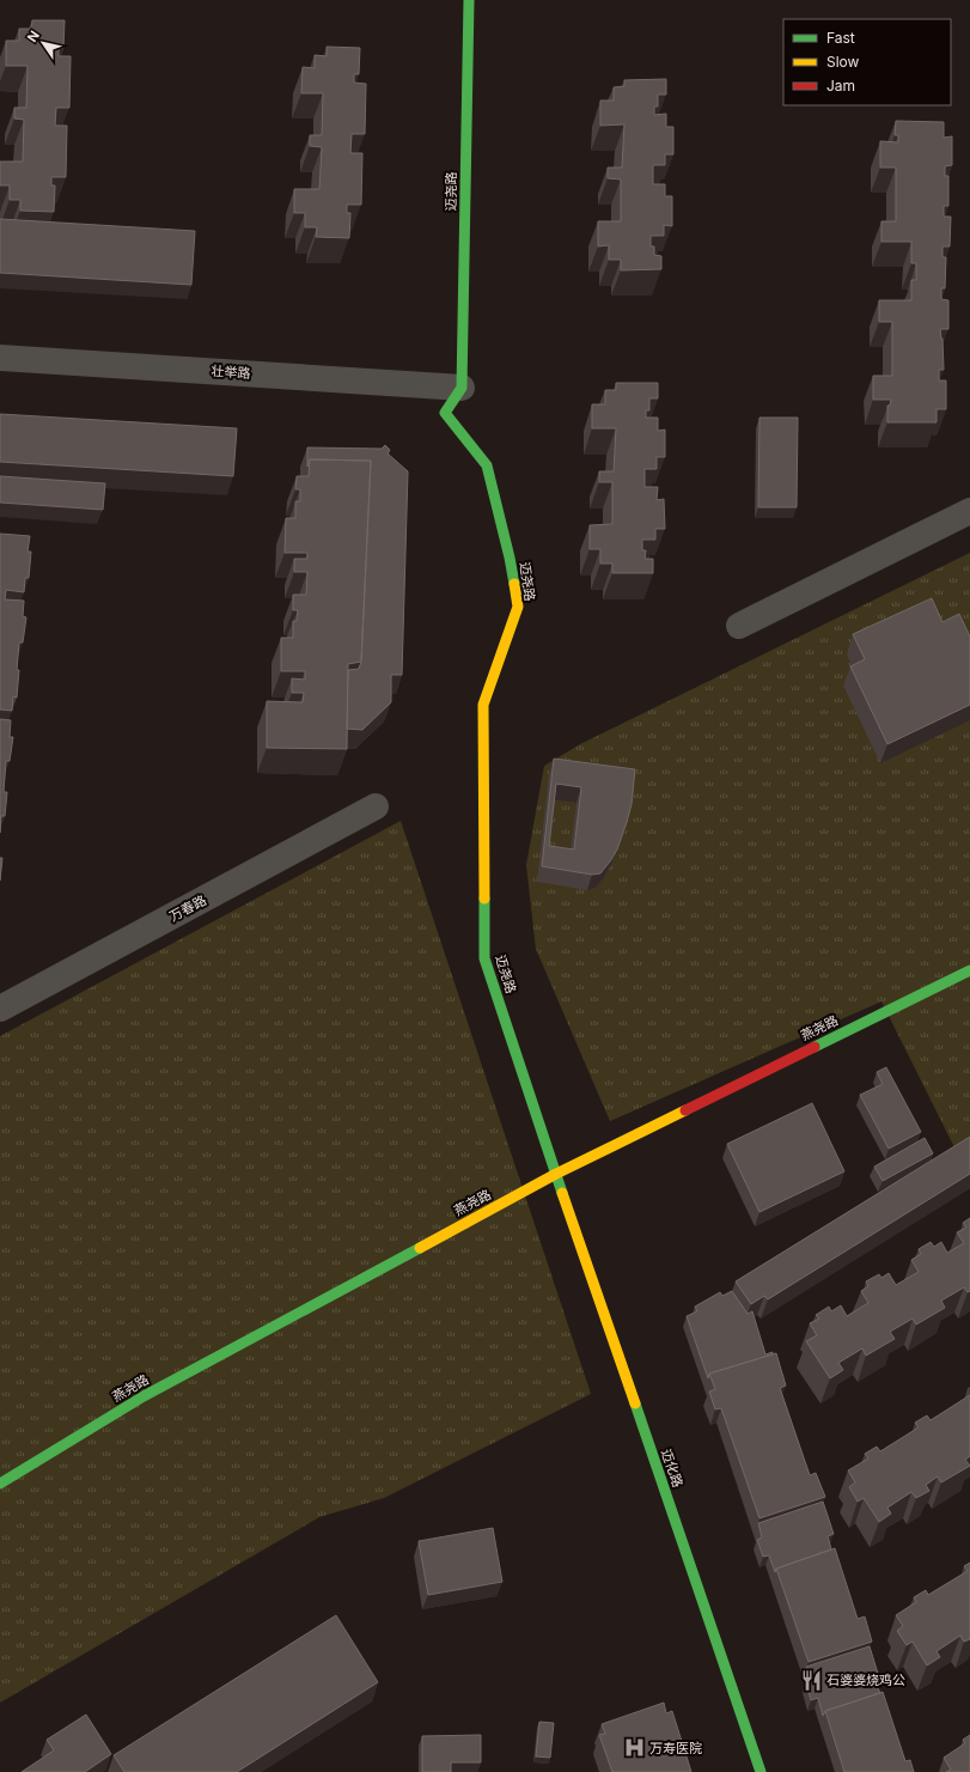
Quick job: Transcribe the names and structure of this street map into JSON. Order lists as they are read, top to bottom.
{
  "streets": {
    "street": [
      "迈尧路",
      "壮举路",
      "万春路",
      "燕尧路",
      "迈化路"
    ]
  },
  "crossings": [
    ["迈尧路", "壮举路"],
    ["迈尧路", "燕尧路"],
    ["迈尧路", "迈化路"],
    ["燕尧路", "迈化路"]
  ],
  "places": {
    "restaurant": ["石婆婆烧鸡公"],
    "hospital": ["万寿医院"]
  },
  "legend": ["Fast", "Slow", "Jam"],
  "north": "top left"
}
